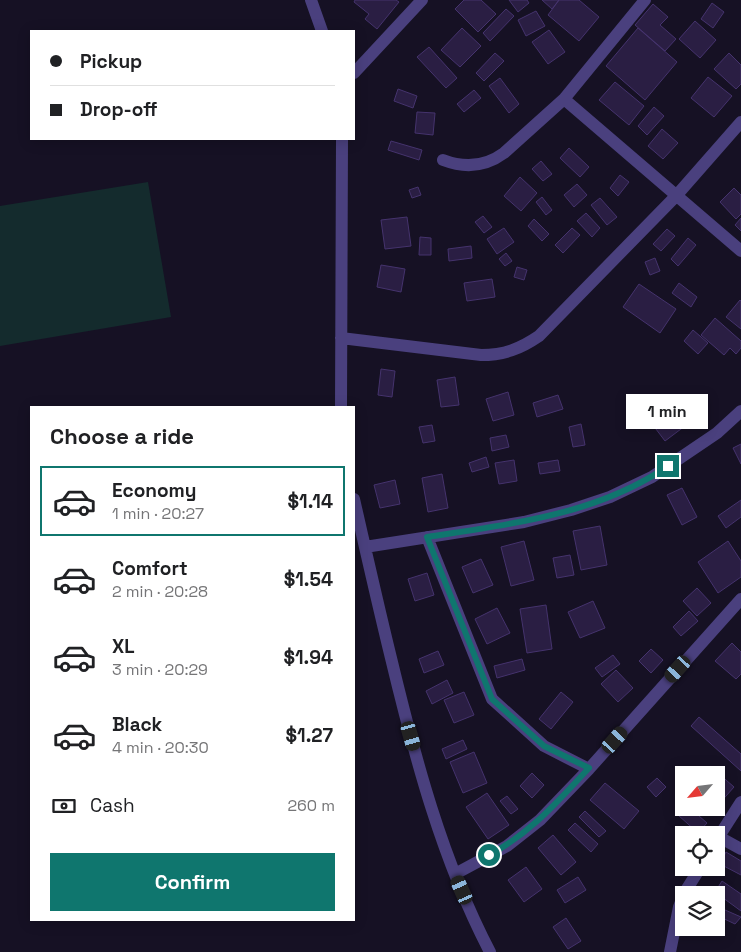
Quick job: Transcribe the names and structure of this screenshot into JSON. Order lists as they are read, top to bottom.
{
  "north": "bottom left",
  "page": {
    "banner": ["Pickup", "Drop-off"],
    "bubble": "1 min",
    "heading": "Choose a ride",
    "list": [
      {
        "name": "Economy",
        "note": "1 min · 20:27",
        "value": "$1.14"
      },
      {
        "name": "Comfort",
        "note": "2 min · 20:28",
        "value": "$1.54"
      },
      {
        "name": "XL",
        "note": "3 min · 20:29",
        "value": "$1.94"
      },
      {
        "name": "Black",
        "note": "4 min · 20:30",
        "value": "$1.27"
      }
    ],
    "pay": ["Cash", "260 m"],
    "buttons": "Confirm"
  }
}
